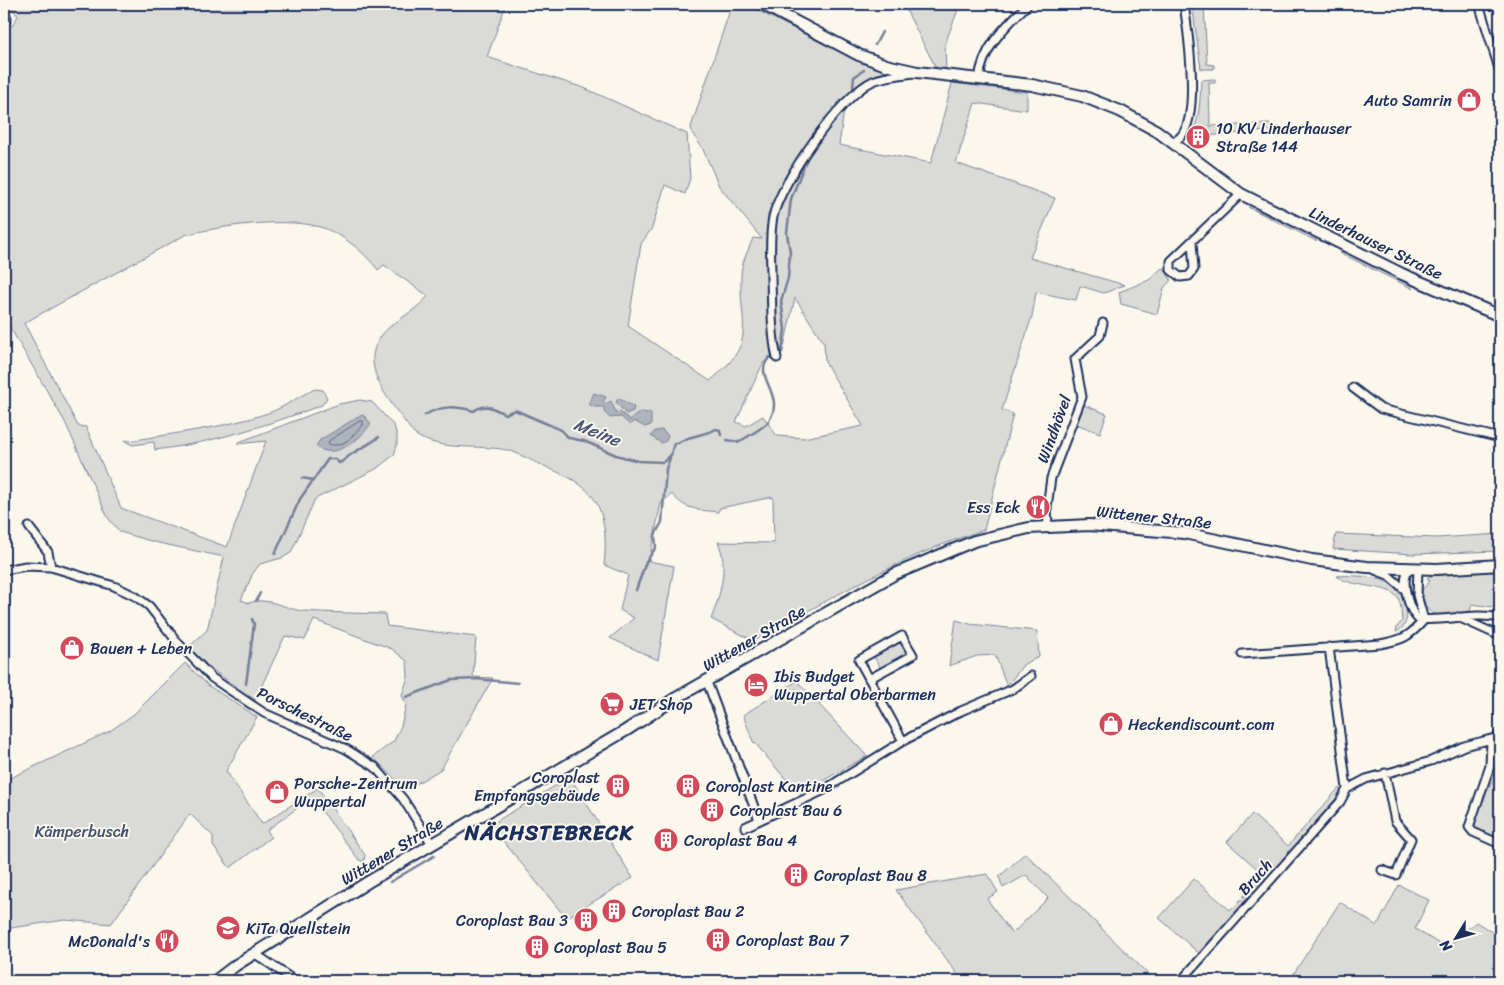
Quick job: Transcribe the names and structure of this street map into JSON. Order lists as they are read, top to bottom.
{
  "streets": {
    "main road": ["Linderhauser Straße", "Wittener Straße"],
    "street": ["Windhövel", "Porschestraße", "Bruch"]
  },
  "crossings": [
    ["Windhövel", "Wittener Straße"],
    ["Wittener Straße", "Porschestraße"]
  ],
  "districts": ["NÄCHSTEBRECK"],
  "water": ["Meine"],
  "parks": ["Kämperbusch"],
  "places": {
    "shop": [
      "Auto Samrin",
      "Bauen + Leben",
      "Heckendiscount.com",
      "Porsche-Zentrum Wuppertal"
    ],
    "building": [
      "10 KV Linderhauser Straße 144",
      "Coroplast Empfangsgebäude",
      "Coroplast Kantine",
      "Coroplast Bau 6",
      "Coroplast Bau 4",
      "Coroplast Bau 8",
      "Coroplast Bau 2",
      "Coroplast Bau 3",
      "Coroplast Bau 7",
      "Coroplast Bau 5"
    ],
    "restaurant": ["Ess Eck", "McDonald's"],
    "hotel": ["Ibis Budget Wuppertal Oberbarmen"],
    "supermarket": ["JET Shop"],
    "school or university": ["KiTa Quellstein"]
  },
  "north": "bottom left"
}
